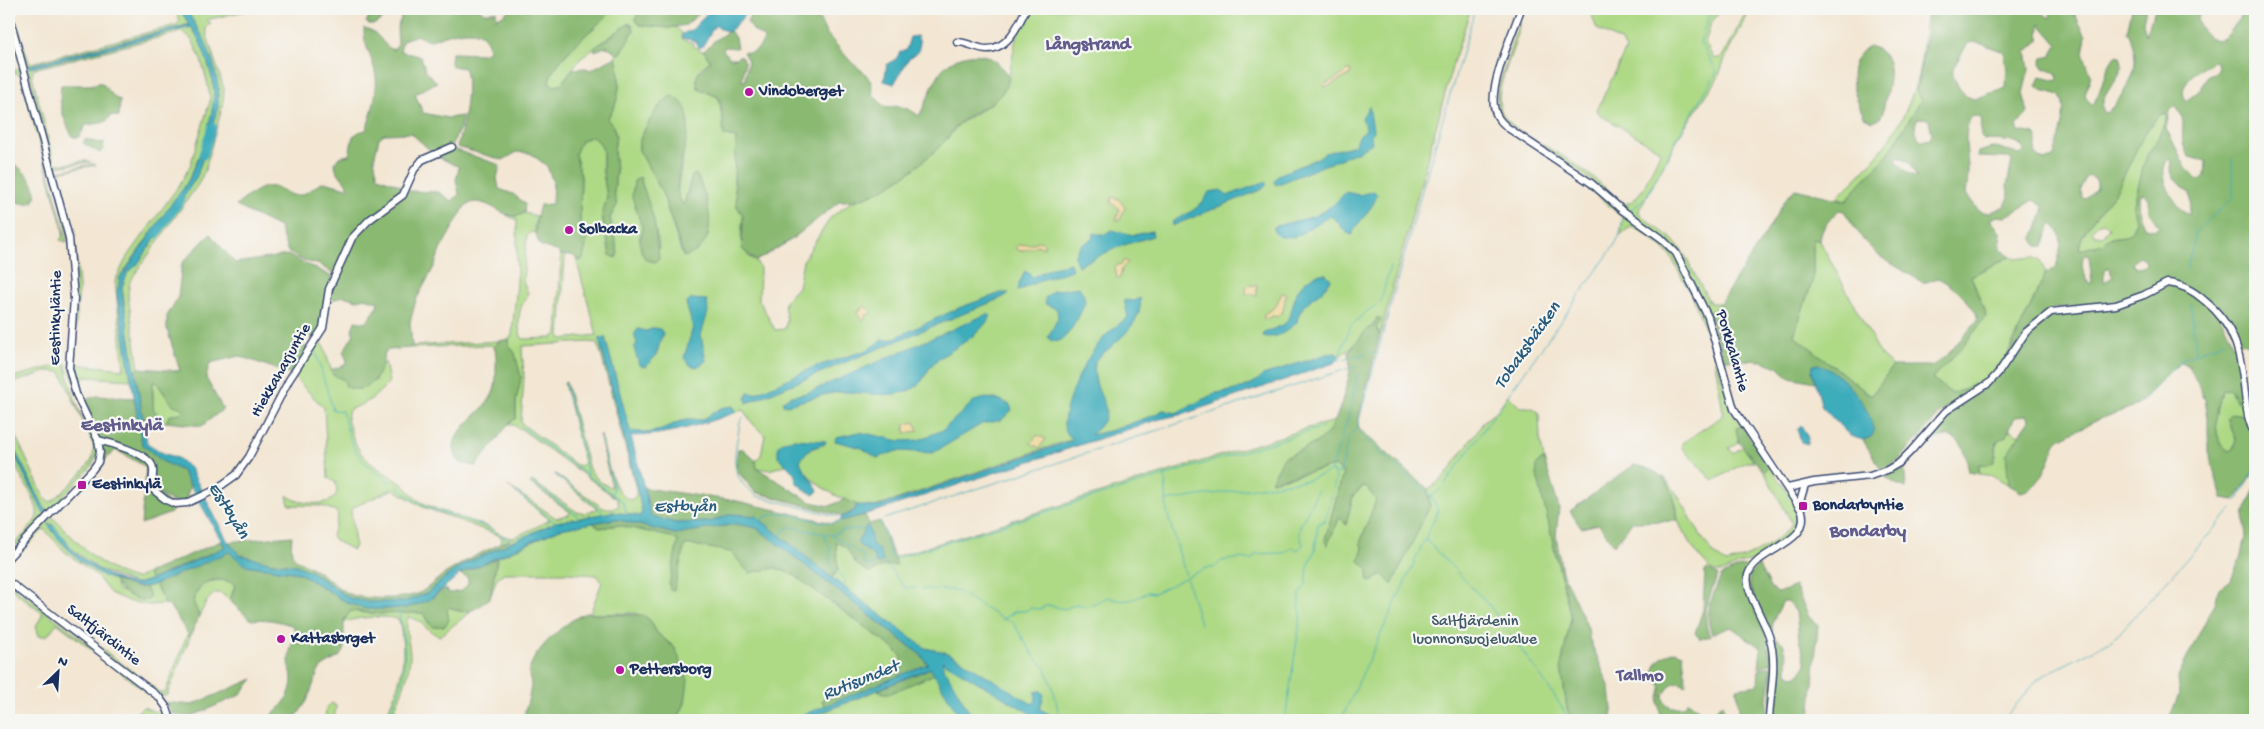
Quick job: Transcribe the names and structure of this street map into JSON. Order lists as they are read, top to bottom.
{
  "streets": {
    "street": [
      "Eestinkyläntie",
      "Porkkalantie",
      "Hiekkaharjuntie",
      "Saltfjärdintie"
    ]
  },
  "crossings": [
    ["Eestinkyläntie", "Hiekkaharjuntie"]
  ],
  "districts": [
    "Långstrand",
    "Eestinkylä",
    "Bondarby",
    "Tallmo"
  ],
  "water": ["Tobaksbäcken", "Estbyån", "Rutisundet"],
  "parks": ["Saltfjärdenin luonnonsuojelualue"],
  "places": {
    "other": [
      "Vindoberget",
      "Solbacka",
      "Kattasbrget",
      "Pettersborg"
    ],
    "transit": ["Eestinkylä", "Bondarbyntie"]
  },
  "north": "top right"
}
